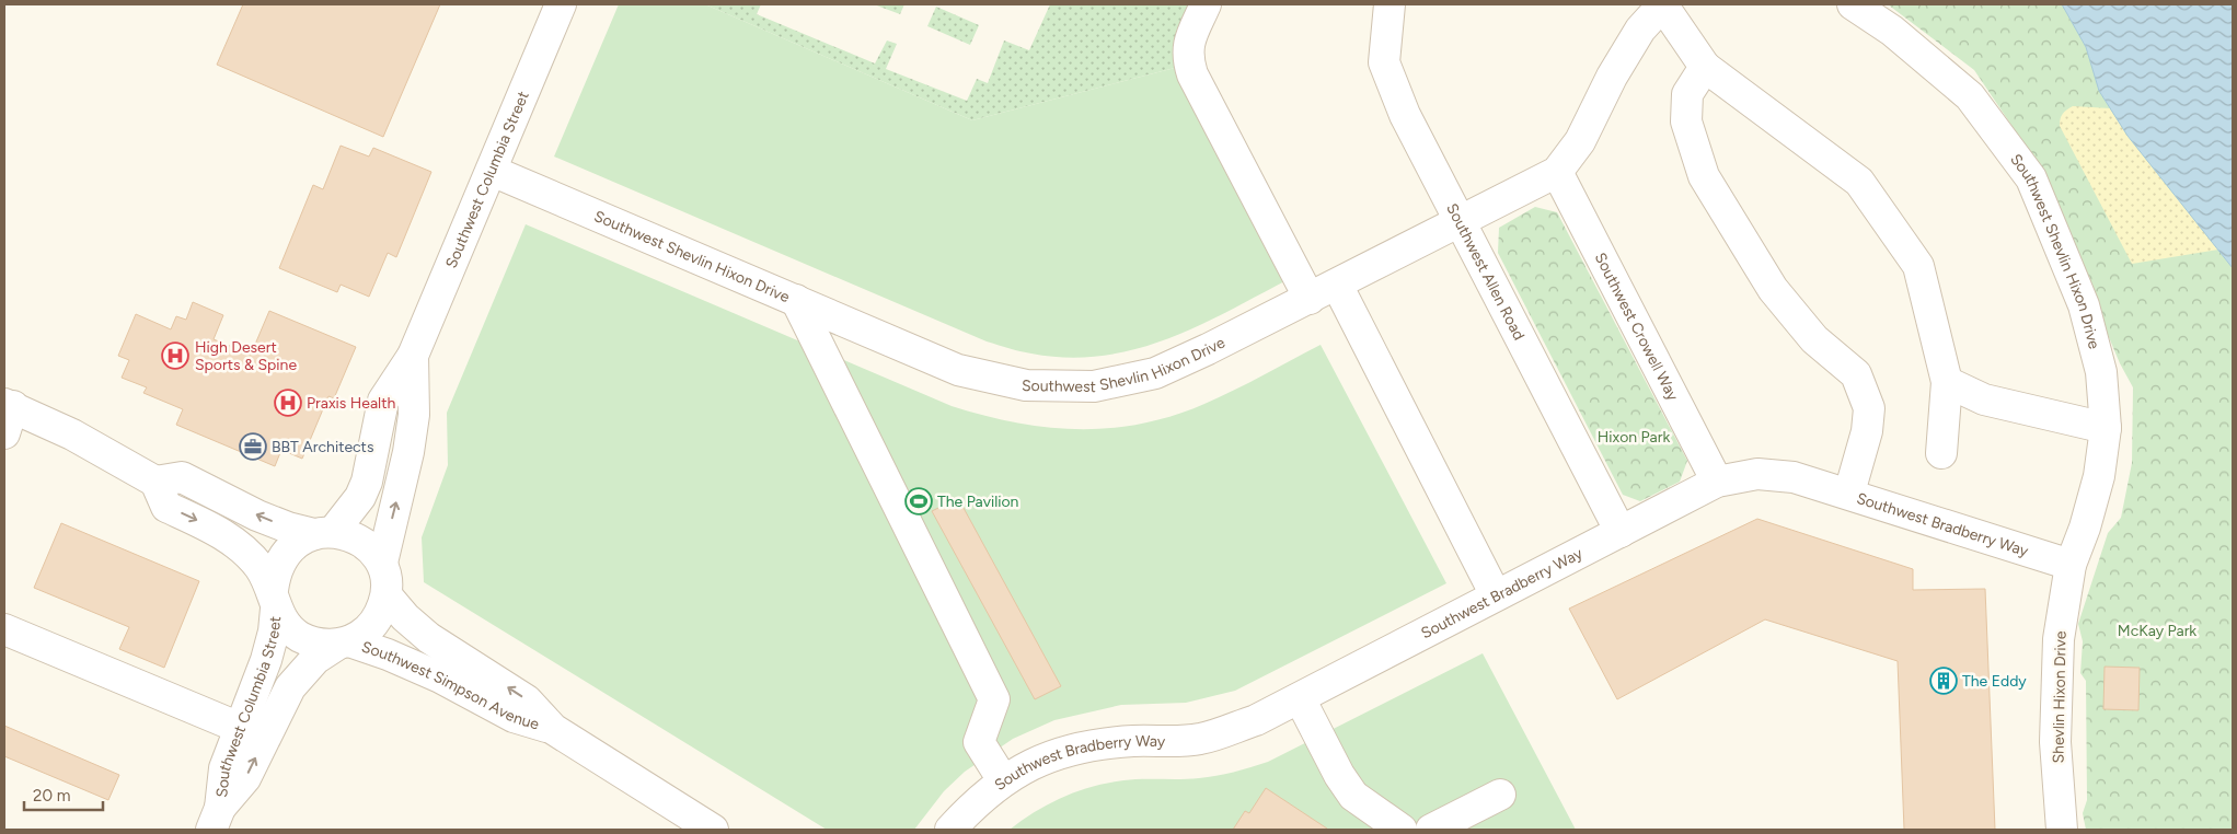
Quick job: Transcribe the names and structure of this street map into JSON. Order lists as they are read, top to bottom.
{
  "streets": {
    "street": [
      "Southwest Columbia Street",
      "Southwest Shevlin Hixon Drive",
      "Southwest Allen Road",
      "Southwest Crowell Way",
      "Southwest Bradberry Way",
      "Southwest Simpson Avenue",
      "Shevlin Hixon Drive"
    ]
  },
  "crossings": [
    ["Southwest Columbia Street", "Southwest Shevlin Hixon Drive"],
    ["Southwest Columbia Street", "Southwest Simpson Avenue"],
    ["Southwest Shevlin Hixon Drive", "Southwest Allen Road"],
    ["Southwest Shevlin Hixon Drive", "Southwest Crowell Way"],
    ["Southwest Shevlin Hixon Drive", "Southwest Bradberry Way"],
    ["Southwest Shevlin Hixon Drive", "Shevlin Hixon Drive"],
    ["Southwest Allen Road", "Southwest Bradberry Way"],
    ["Southwest Crowell Way", "Southwest Bradberry Way"],
    ["Southwest Bradberry Way", "Shevlin Hixon Drive"]
  ],
  "parks": ["Hixon Park", "McKay Park"],
  "places": {
    "hospital": ["High Desert Sports & Spine", "Praxis Health"],
    "office": ["BBT Architects"],
    "sports": ["The Pavilion"],
    "building": ["The Eddy"]
  },
  "scale_bar": "20 m"
}
